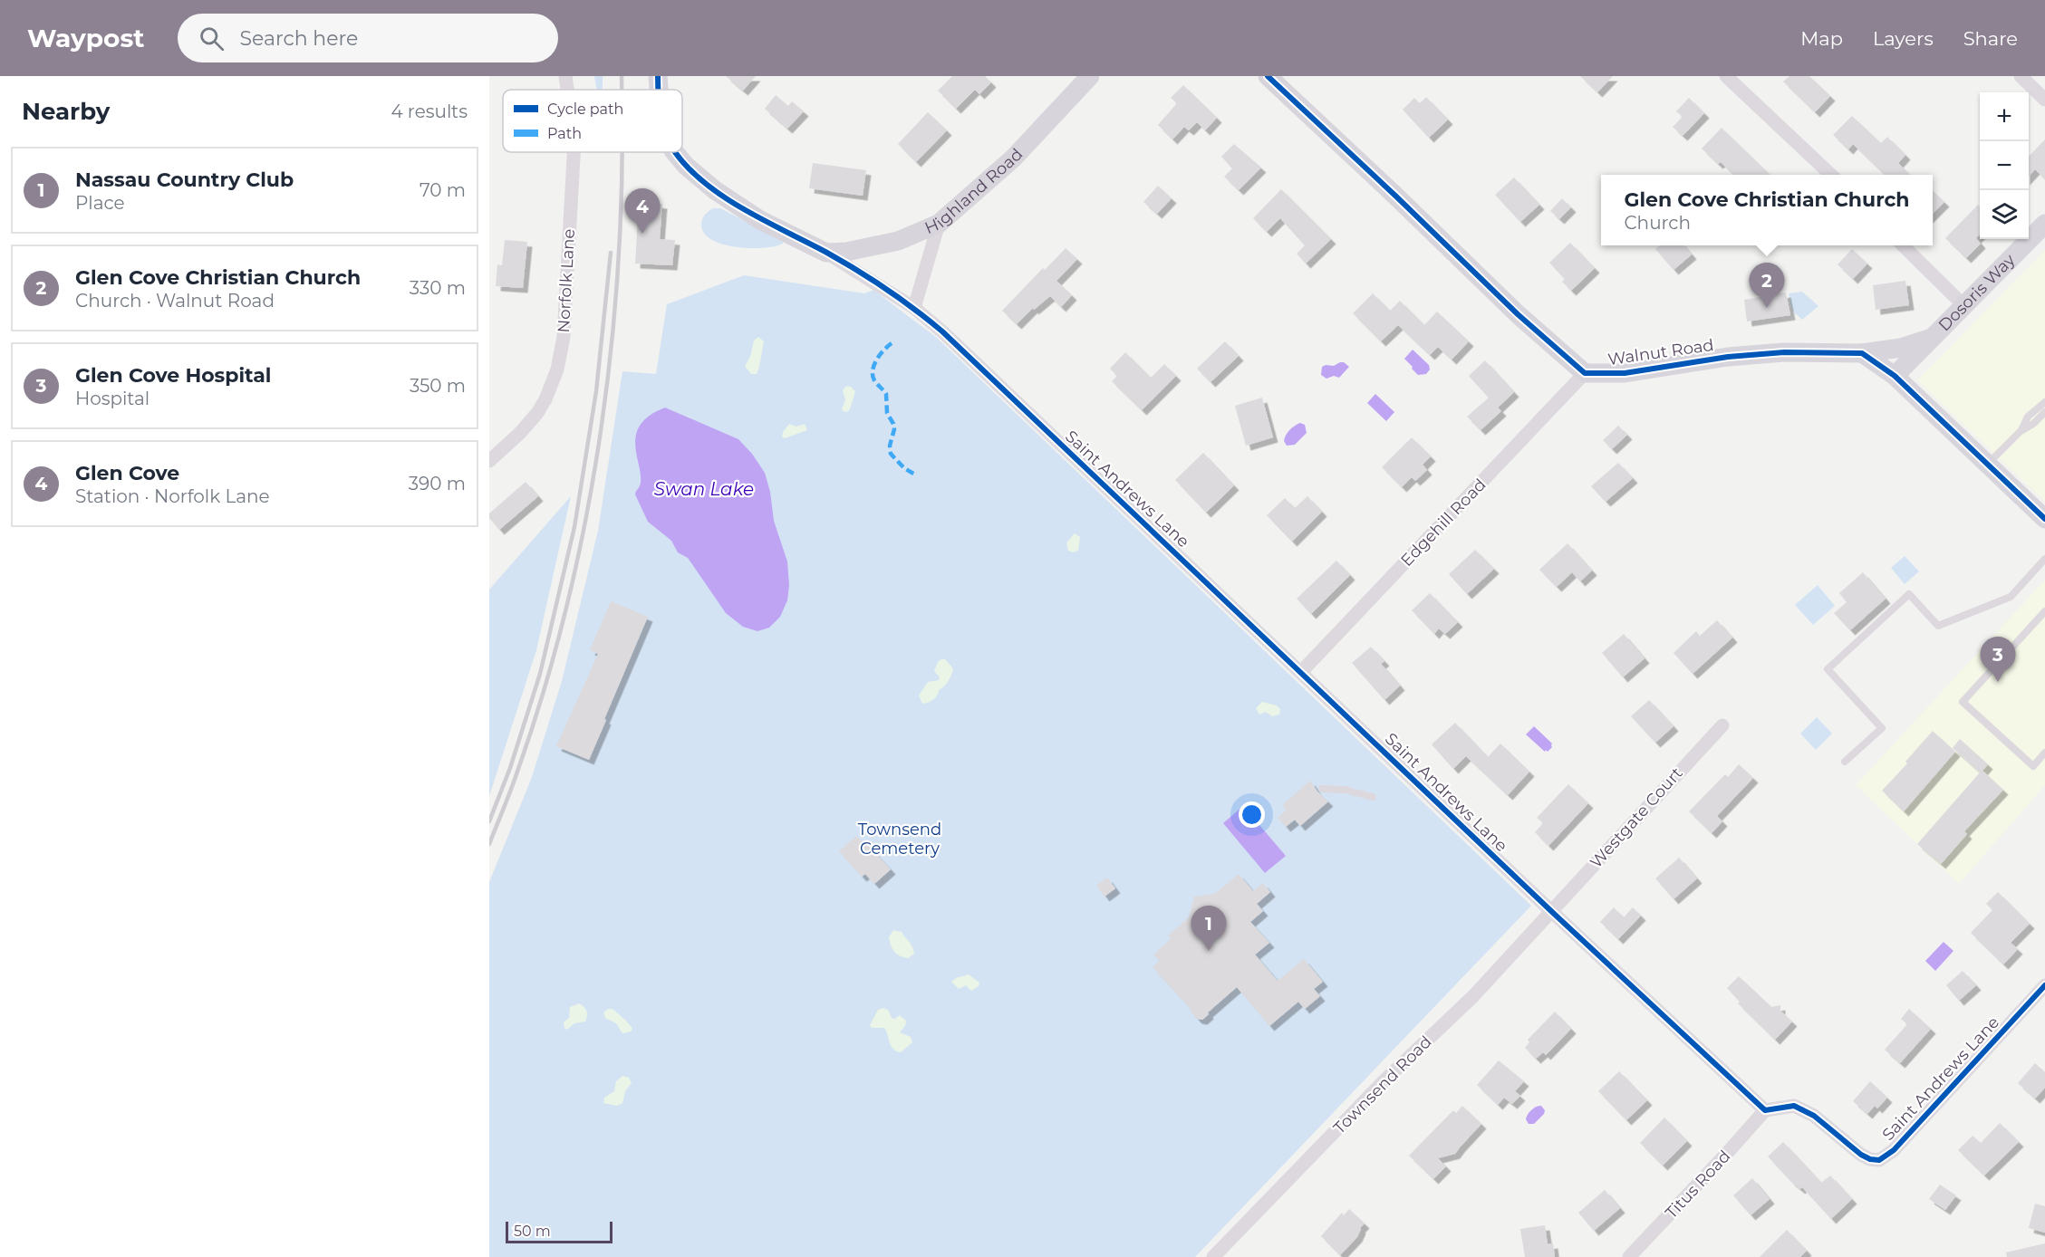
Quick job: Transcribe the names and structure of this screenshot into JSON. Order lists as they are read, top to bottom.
{
  "streets": {
    "street": [
      "Highland Road",
      "Norfolk Lane",
      "Dosoris Way",
      "Walnut Road",
      "Saint Andrews Lane",
      "Edgehill Road",
      "Westgate Court",
      "Townsend Road",
      "Titus Road"
    ]
  },
  "crossings": [
    ["Highland Road", "Saint Andrews Lane"],
    ["Dosoris Way", "Walnut Road"],
    ["Walnut Road", "Edgehill Road"],
    ["Saint Andrews Lane", "Edgehill Road"],
    ["Saint Andrews Lane", "Westgate Court"],
    ["Saint Andrews Lane", "Townsend Road"],
    ["Saint Andrews Lane", "Titus Road"],
    ["Westgate Court", "Townsend Road"]
  ],
  "water": ["Swan Lake"],
  "parks": ["Townsend Cemetery"],
  "legend": ["Cycle path", "Path"],
  "scale_bar": "50 m",
  "page": {
    "header": "Waypost",
    "search": "Search here",
    "nav": ["Map", "Layers", "Share"],
    "heading": ["Nearby", "4 results"],
    "map_buttons": ["+", "−"],
    "list": [
      {
        "mark": "1",
        "name": "Nassau Country Club",
        "note": "Place",
        "value": "70 m"
      },
      {
        "mark": "2",
        "name": "Glen Cove Christian Church",
        "note": "Church · Walnut Road",
        "value": "330 m"
      },
      {
        "mark": "3",
        "name": "Glen Cove Hospital",
        "note": "Hospital",
        "value": "350 m"
      },
      {
        "mark": "4",
        "name": "Glen Cove",
        "note": "Station · Norfolk Lane",
        "value": "390 m"
      }
    ],
    "popup": ["Glen Cove Christian Church", "Church"],
    "pins": [
      "4",
      "2",
      "3",
      "1"
    ],
    "scale": "50 m"
  }
}
